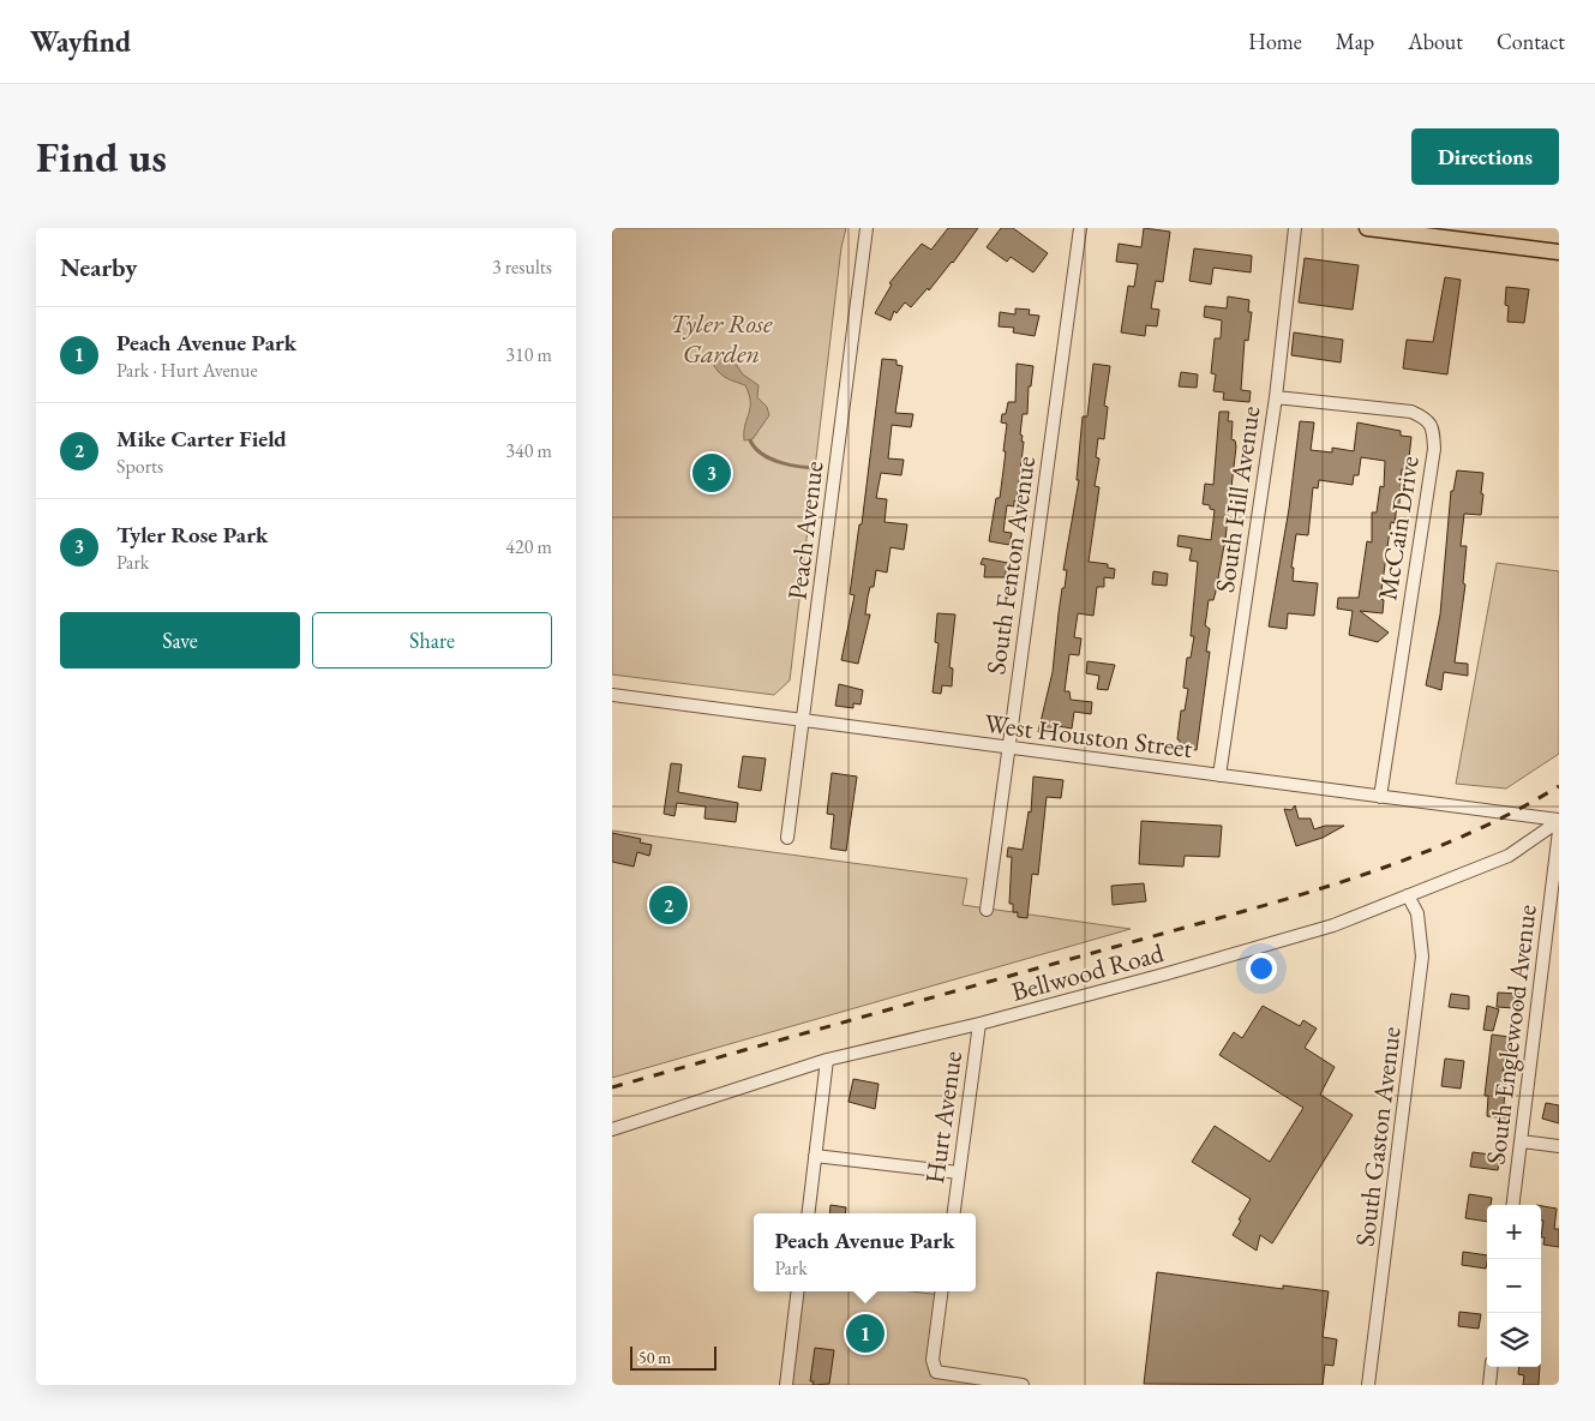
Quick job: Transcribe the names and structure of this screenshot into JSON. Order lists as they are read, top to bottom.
{
  "streets": {
    "street": [
      "South Hill Avenue",
      "McCain Drive",
      "Peach Avenue",
      "South Fenton Avenue",
      "West Houston Street",
      "Bellwood Road",
      "South Englewood Avenue",
      "Hurt Avenue",
      "South Gaston Avenue"
    ]
  },
  "crossings": [
    ["South Hill Avenue", "McCain Drive"],
    ["South Hill Avenue", "West Houston Street"],
    ["McCain Drive", "West Houston Street"],
    ["Peach Avenue", "West Houston Street"],
    ["South Fenton Avenue", "West Houston Street"],
    ["West Houston Street", "Bellwood Road"],
    ["Bellwood Road", "Hurt Avenue"],
    ["Bellwood Road", "South Gaston Avenue"]
  ],
  "parks": ["Tyler Rose Garden"],
  "scale_bar": "50 m",
  "page": {
    "header": "Wayfind",
    "nav": [
      "Home",
      "Map",
      "About",
      "Contact"
    ],
    "buttons": [
      "Directions",
      ["Save", "Share"]
    ],
    "title": "Find us",
    "heading": ["Nearby", "3 results"],
    "list": [
      {
        "mark": "1",
        "name": "Peach Avenue Park",
        "note": "Park · Hurt Avenue",
        "value": "310 m"
      },
      {
        "mark": "2",
        "name": "Mike Carter Field",
        "note": "Sports",
        "value": "340 m"
      },
      {
        "mark": "3",
        "name": "Tyler Rose Park",
        "note": "Park",
        "value": "420 m"
      }
    ],
    "pins": ["3", "2", "1"],
    "map_buttons": ["+", "−"],
    "popup": ["Peach Avenue Park", "Park"],
    "scale": "50 m"
  }
}
